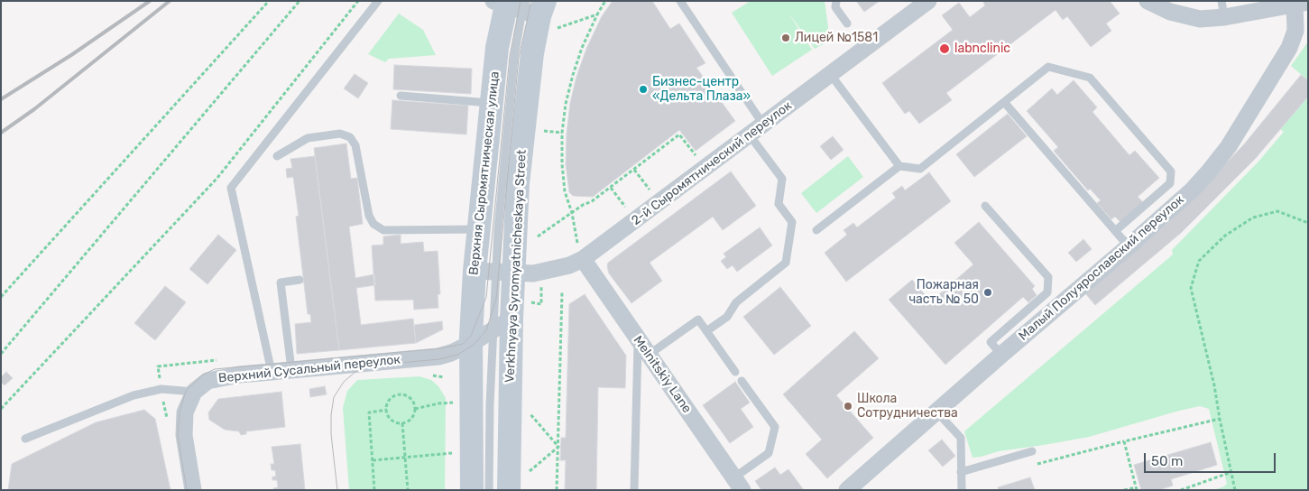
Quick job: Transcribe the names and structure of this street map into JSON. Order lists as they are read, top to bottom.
{
  "streets": {
    "main road": ["Верхняя Сыромятническая улица", "Verkhnyaya Syromyatnicheskaya Street"],
    "street": [
      "2-й Сыромятнический переулок",
      "Малый Полуярославский переулок",
      "Верхний Сусальный переулок",
      "Melnitskiy Lane"
    ]
  },
  "crossings": [
    ["2-й Сыромятнический переулок", "Верхняя Сыромятническая улица"],
    ["2-й Сыромятнический переулок", "Verkhnyaya Syromyatnicheskaya Street"],
    ["2-й Сыромятнический переулок", "Melnitskiy Lane"],
    ["Верхняя Сыромятническая улица", "Verkhnyaya Syromyatnicheskaya Street"],
    ["Верхняя Сыромятническая улица", "Верхний Сусальный переулок"],
    ["Verkhnyaya Syromyatnicheskaya Street", "Верхний Сусальный переулок"]
  ],
  "places": [
    "Лицей №1581",
    "labnclinic",
    "Бизнес-центр «Дельта Плаза»",
    "Пожарная часть № 50",
    "Школа Сотрудничества"
  ],
  "scale_bar": "50 m"
}
